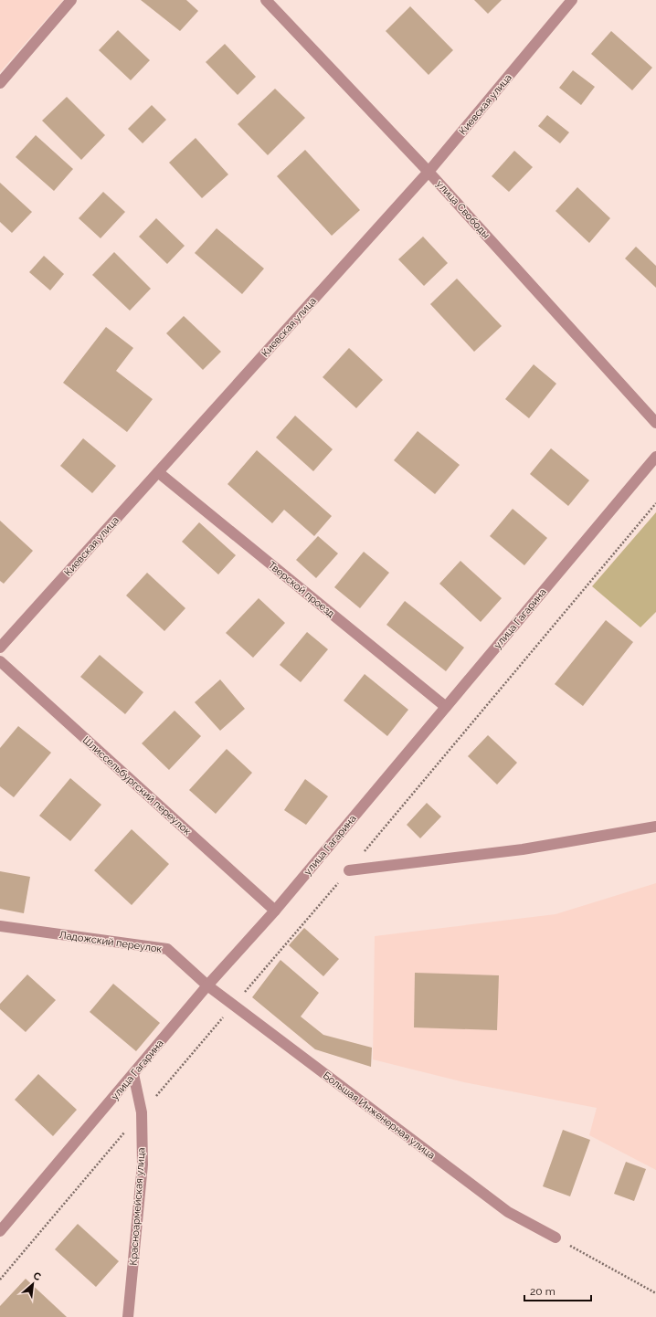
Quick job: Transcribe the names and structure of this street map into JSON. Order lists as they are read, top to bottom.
{
  "streets": {
    "street": [
      "Киевская улица",
      "улица Свободы",
      "Тверской проезд",
      "улица Гагарина",
      "Шлиссельбургский переулок",
      "Ладожский переулок",
      "Большая Инженерная улица",
      "Красноармейская улица"
    ]
  },
  "crossings": [
    ["Киевская улица", "улица Свободы"],
    ["Киевская улица", "Тверской проезд"],
    ["Тверской проезд", "улица Гагарина"],
    ["улица Гагарина", "Шлиссельбургский переулок"],
    ["улица Гагарина", "Ладожский переулок"],
    ["улица Гагарина", "Большая Инженерная улица"],
    ["улица Гагарина", "Красноармейская улица"],
    ["Ладожский переулок", "Большая Инженерная улица"]
  ],
  "scale_bar": "20 m",
  "north": "top right"
}
